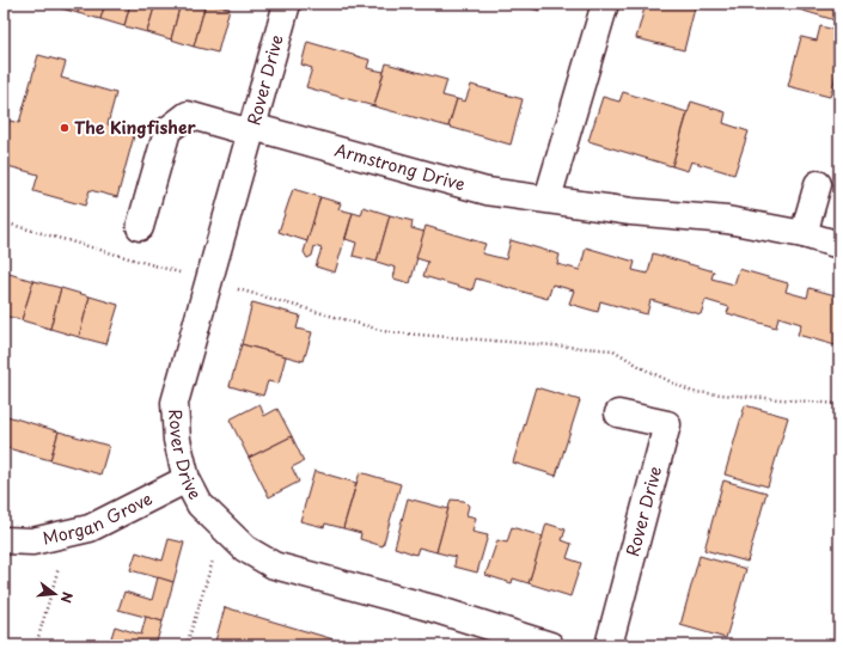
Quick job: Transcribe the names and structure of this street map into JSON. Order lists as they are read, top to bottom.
{
  "streets": {
    "street": ["Rover Drive", "Armstrong Drive", "Morgan Grove"]
  },
  "crossings": [
    ["Rover Drive", "Armstrong Drive"],
    ["Rover Drive", "Morgan Grove"]
  ],
  "places": ["The Kingfisher"],
  "north": "right"
}
